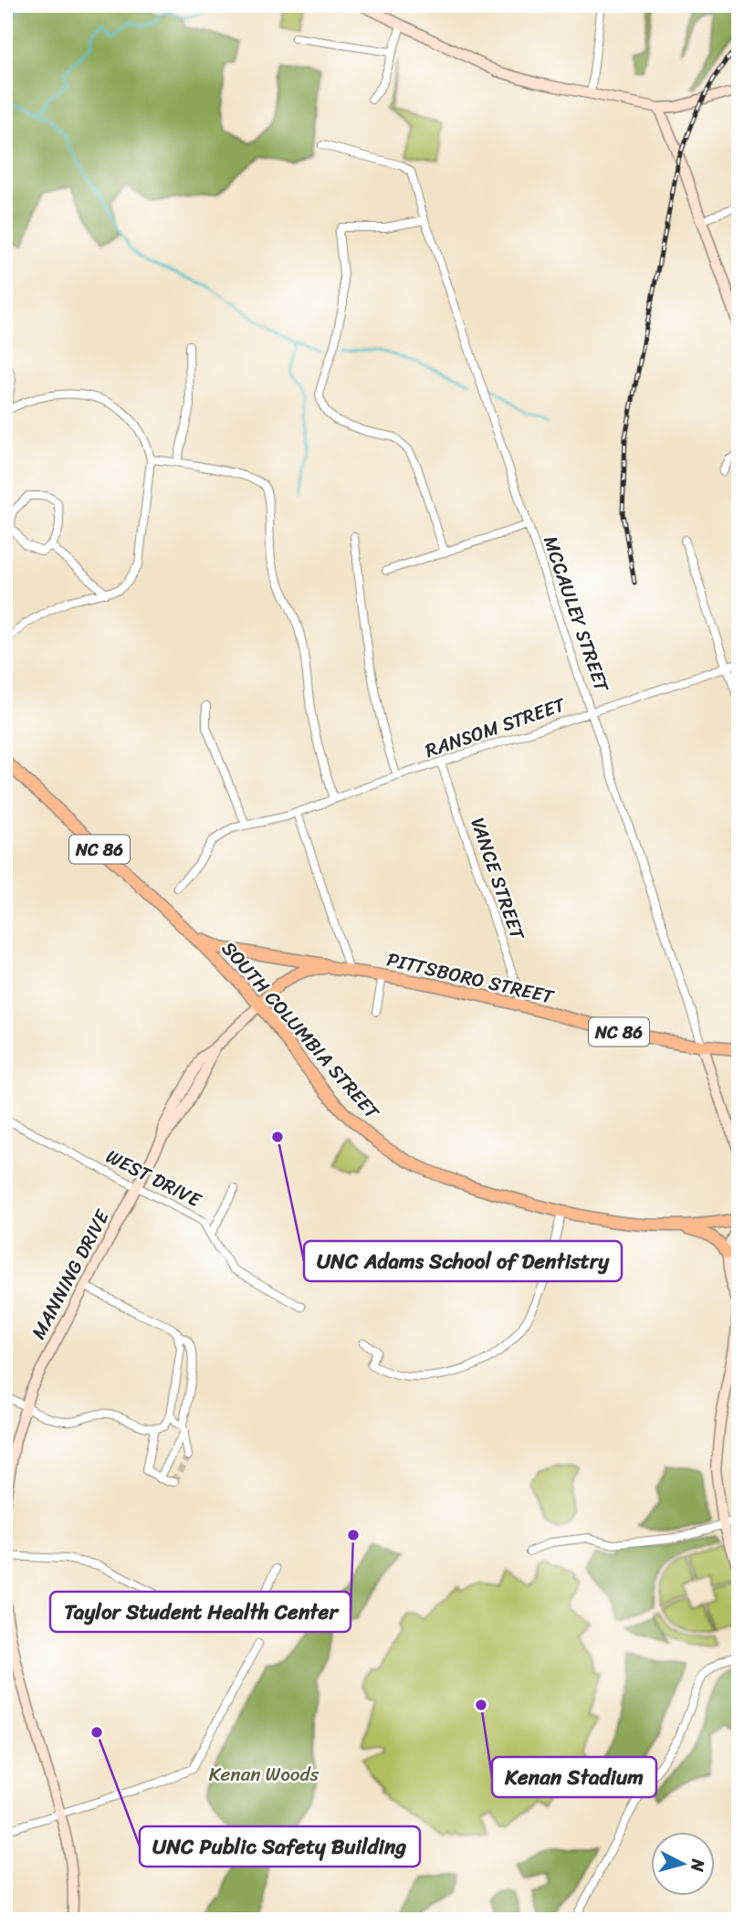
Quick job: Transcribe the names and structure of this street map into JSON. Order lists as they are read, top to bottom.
{
  "streets": {
    "main road": [
      "NC 86",
      "PITTSBORO STREET",
      "SOUTH COLUMBIA STREET",
      "MANNING DRIVE"
    ],
    "street": [
      "MCCAULEY STREET",
      "RANSOM STREET",
      "VANCE STREET",
      "WEST DRIVE"
    ]
  },
  "crossings": [
    ["MCCAULEY STREET", "RANSOM STREET"],
    ["MCCAULEY STREET", "PITTSBORO STREET"],
    ["RANSOM STREET", "VANCE STREET"],
    ["VANCE STREET", "PITTSBORO STREET"],
    ["PITTSBORO STREET", "SOUTH COLUMBIA STREET"],
    ["PITTSBORO STREET", "MANNING DRIVE"],
    ["SOUTH COLUMBIA STREET", "MANNING DRIVE"],
    ["WEST DRIVE", "MANNING DRIVE"]
  ],
  "parks": ["Kenan Woods"],
  "places": [
    "UNC Adams School of Dentistry",
    "Taylor Student Health Center",
    "Kenan Stadium",
    "UNC Public Safety Building"
  ],
  "north": "right"
}
